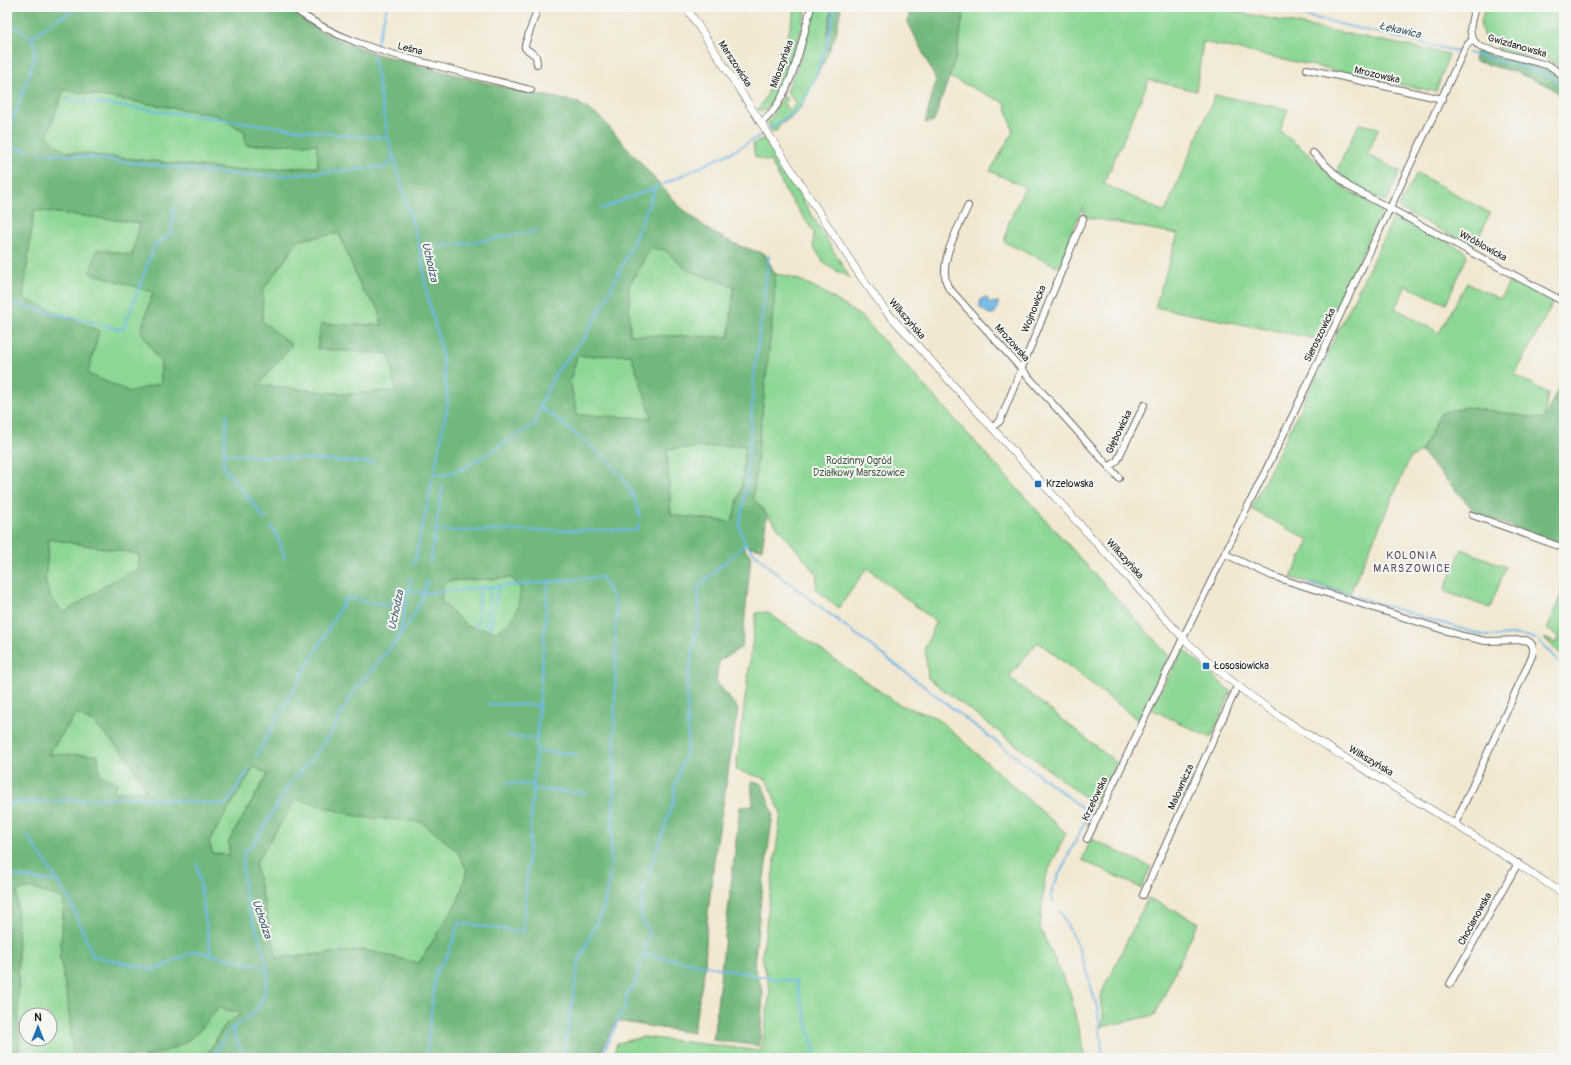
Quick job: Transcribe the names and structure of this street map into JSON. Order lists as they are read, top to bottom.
{
  "streets": {
    "street": [
      "Gwizdanowska",
      "Leśna",
      "Marszowicka",
      "Miłoszyńska",
      "Mrozowska",
      "Wróblowicka",
      "Wojnowicka",
      "Wilkszyńska",
      "Sieroszowicka",
      "Głębowicka",
      "Malownicza",
      "Krzelowska",
      "Chocianowska"
    ]
  },
  "crossings": [
    ["Gwizdanowska", "Sieroszowicka"],
    ["Marszowicka", "Miłoszyńska"],
    ["Marszowicka", "Wilkszyńska"],
    ["Mrozowska", "Wojnowicka"],
    ["Mrozowska", "Sieroszowicka"],
    ["Mrozowska", "Głębowicka"],
    ["Wróblowicka", "Sieroszowicka"],
    ["Wojnowicka", "Wilkszyńska"],
    ["Wilkszyńska", "Sieroszowicka"],
    ["Wilkszyńska", "Malownicza"],
    ["Wilkszyńska", "Krzelowska"],
    ["Wilkszyńska", "Chocianowska"],
    ["Sieroszowicka", "Krzelowska"]
  ],
  "districts": ["KOLONIA MARSZOWICE"],
  "water": ["Łękawica", "Uchodza"],
  "parks": ["Rodzinny Ogród Działkowy Marszowice"],
  "places": {
    "transit": ["Krzelowska", "Łososiowicka"]
  },
  "north": "top"
}
